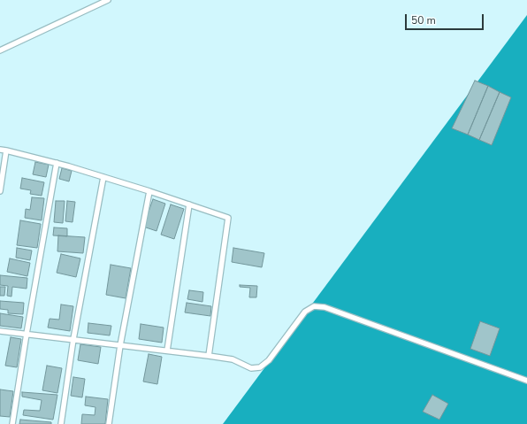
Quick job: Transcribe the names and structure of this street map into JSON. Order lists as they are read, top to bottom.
{
  "scale_bar": "50 m"
}
